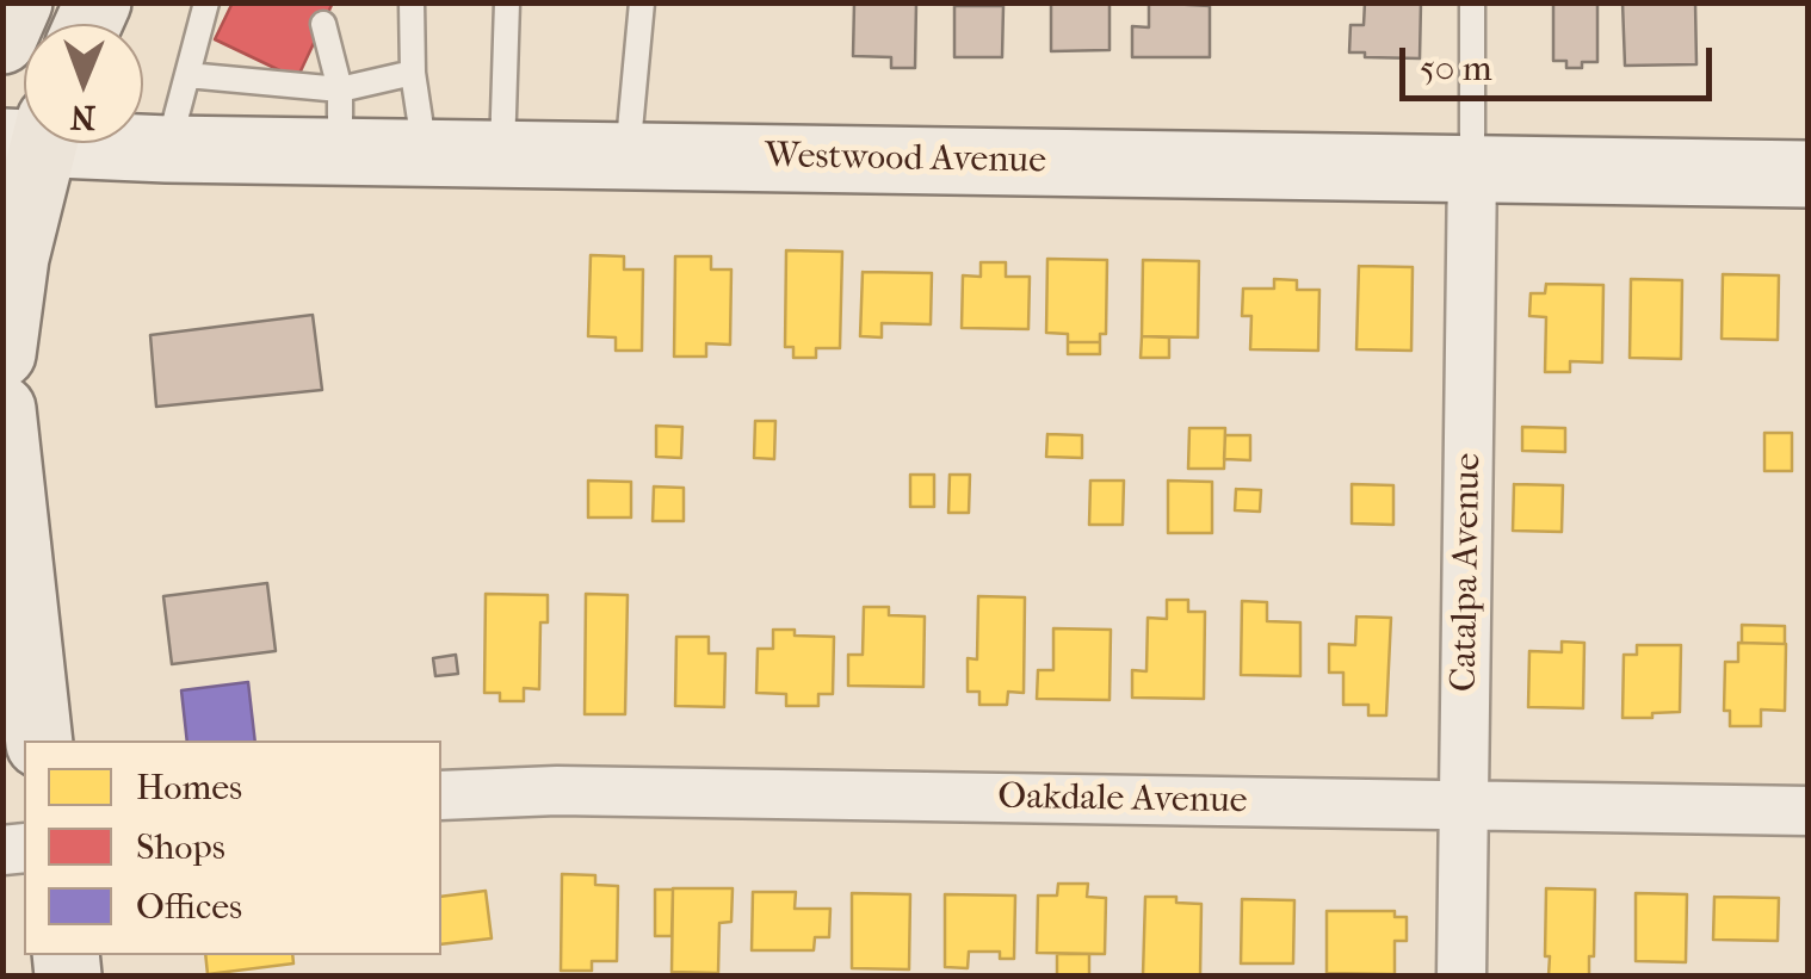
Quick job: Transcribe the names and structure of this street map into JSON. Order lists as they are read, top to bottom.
{
  "streets": {
    "main road": ["Westwood Avenue"],
    "street": ["Catalpa Avenue", "Oakdale Avenue"]
  },
  "crossings": [
    ["Westwood Avenue", "Catalpa Avenue"],
    ["Catalpa Avenue", "Oakdale Avenue"]
  ],
  "legend": ["Homes", "Shops", "Offices"],
  "scale_bar": "50 m",
  "north": "bottom"
}
